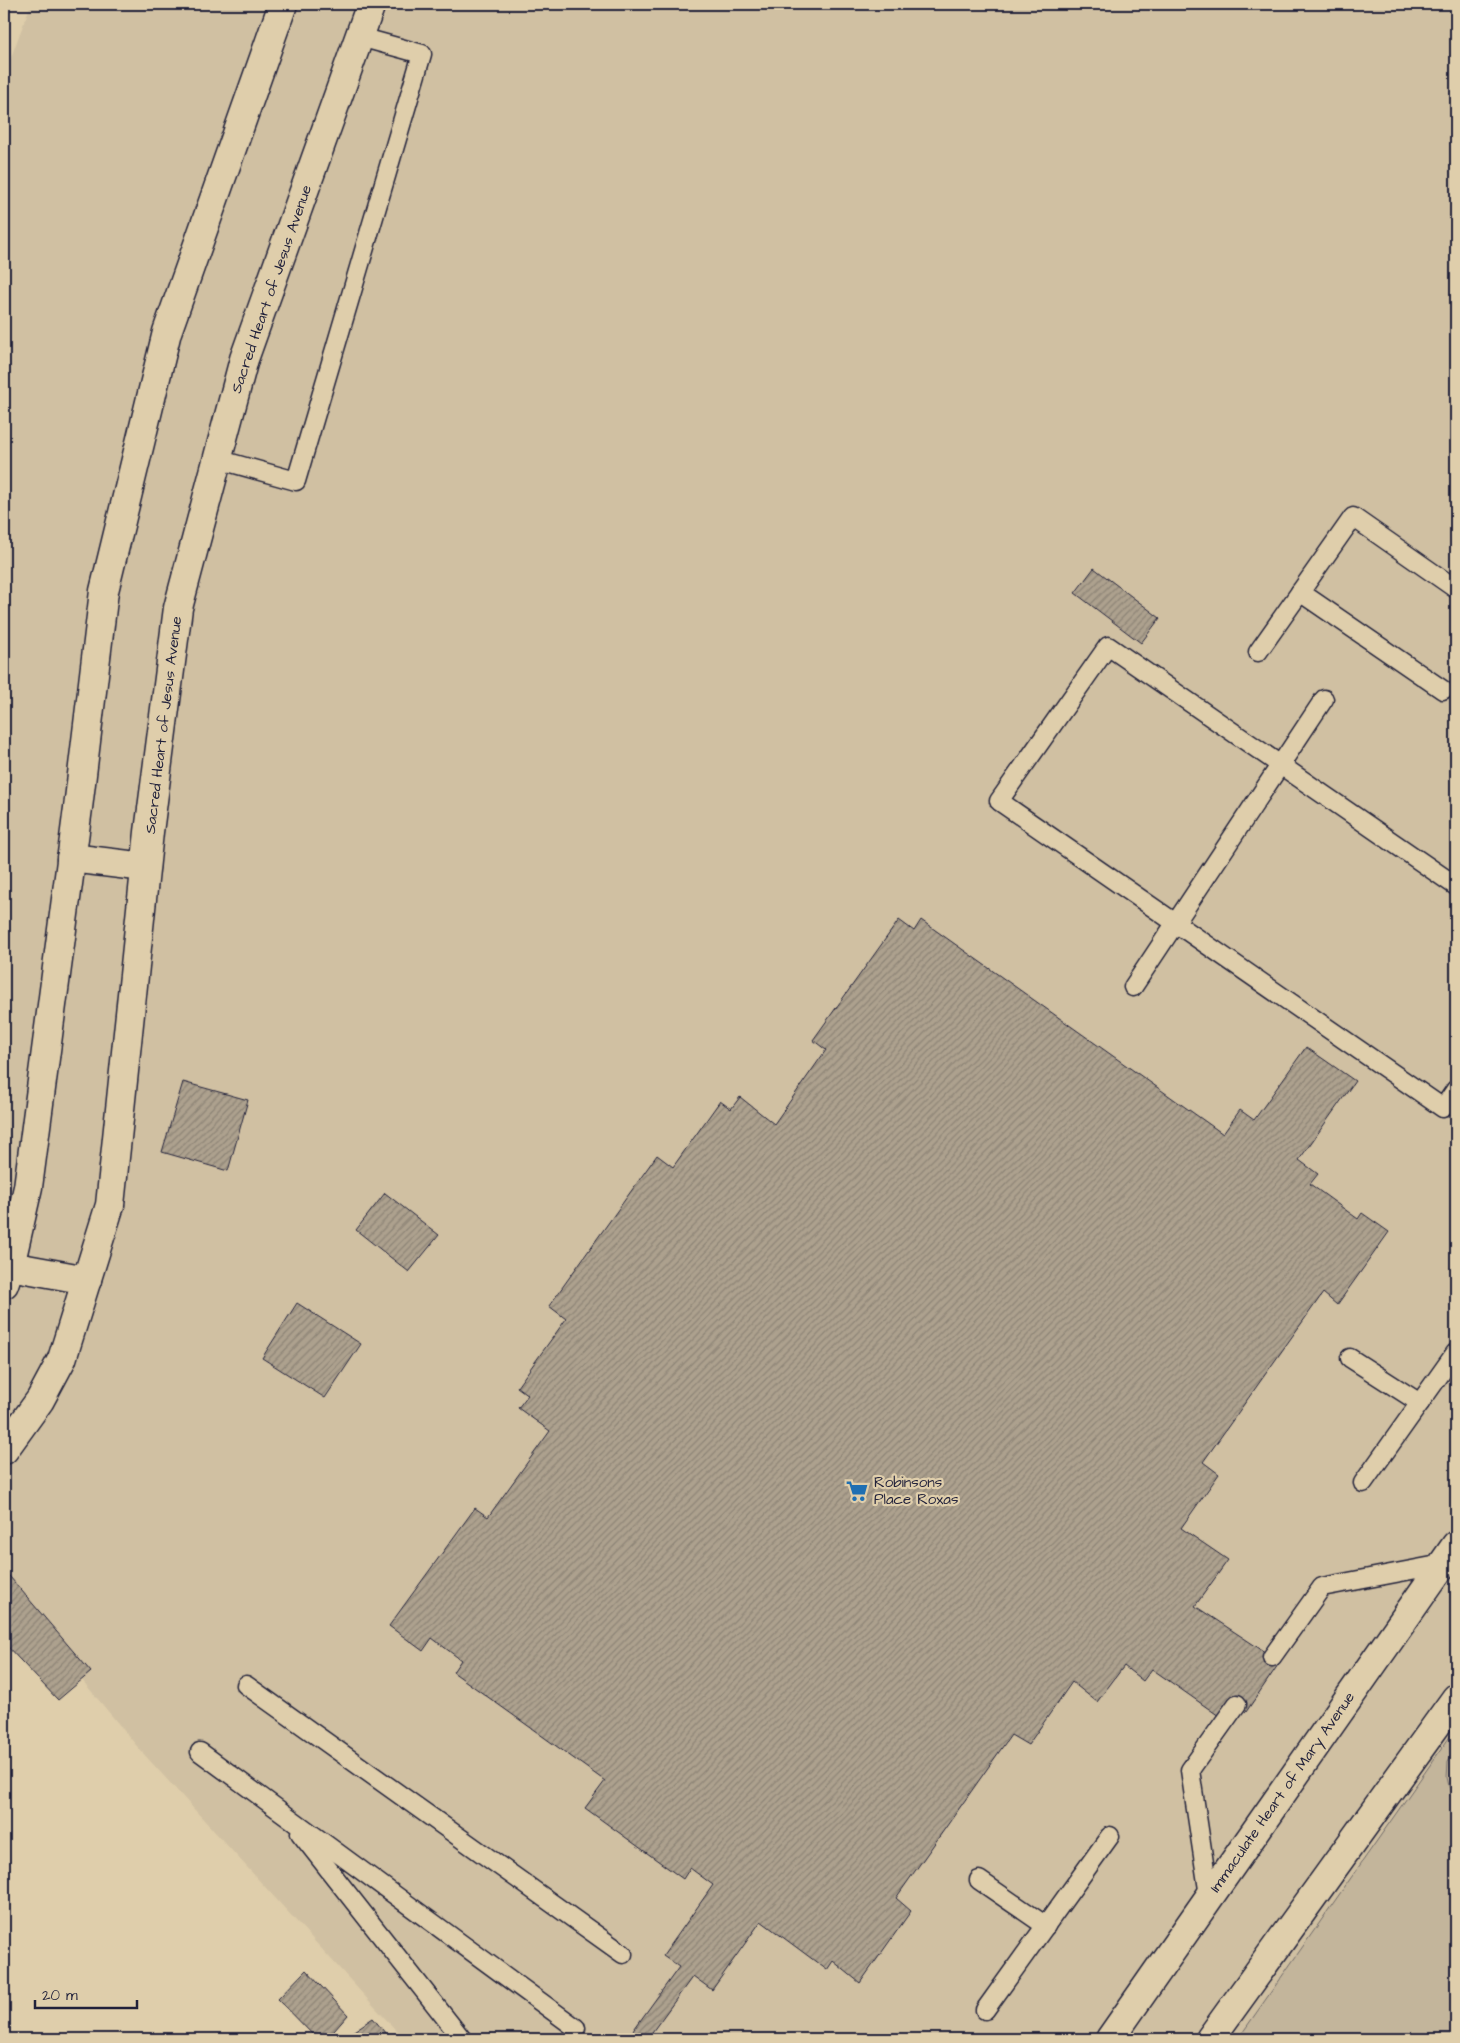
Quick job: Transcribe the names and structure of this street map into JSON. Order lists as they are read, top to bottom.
{
  "streets": {
    "main road": ["Sacred Heart of Jesus Avenue", "Immaculate Heart of Mary Avenue"]
  },
  "places": {
    "supermarket": ["Robinsons Place Roxas"]
  },
  "scale_bar": "20 m"
}
